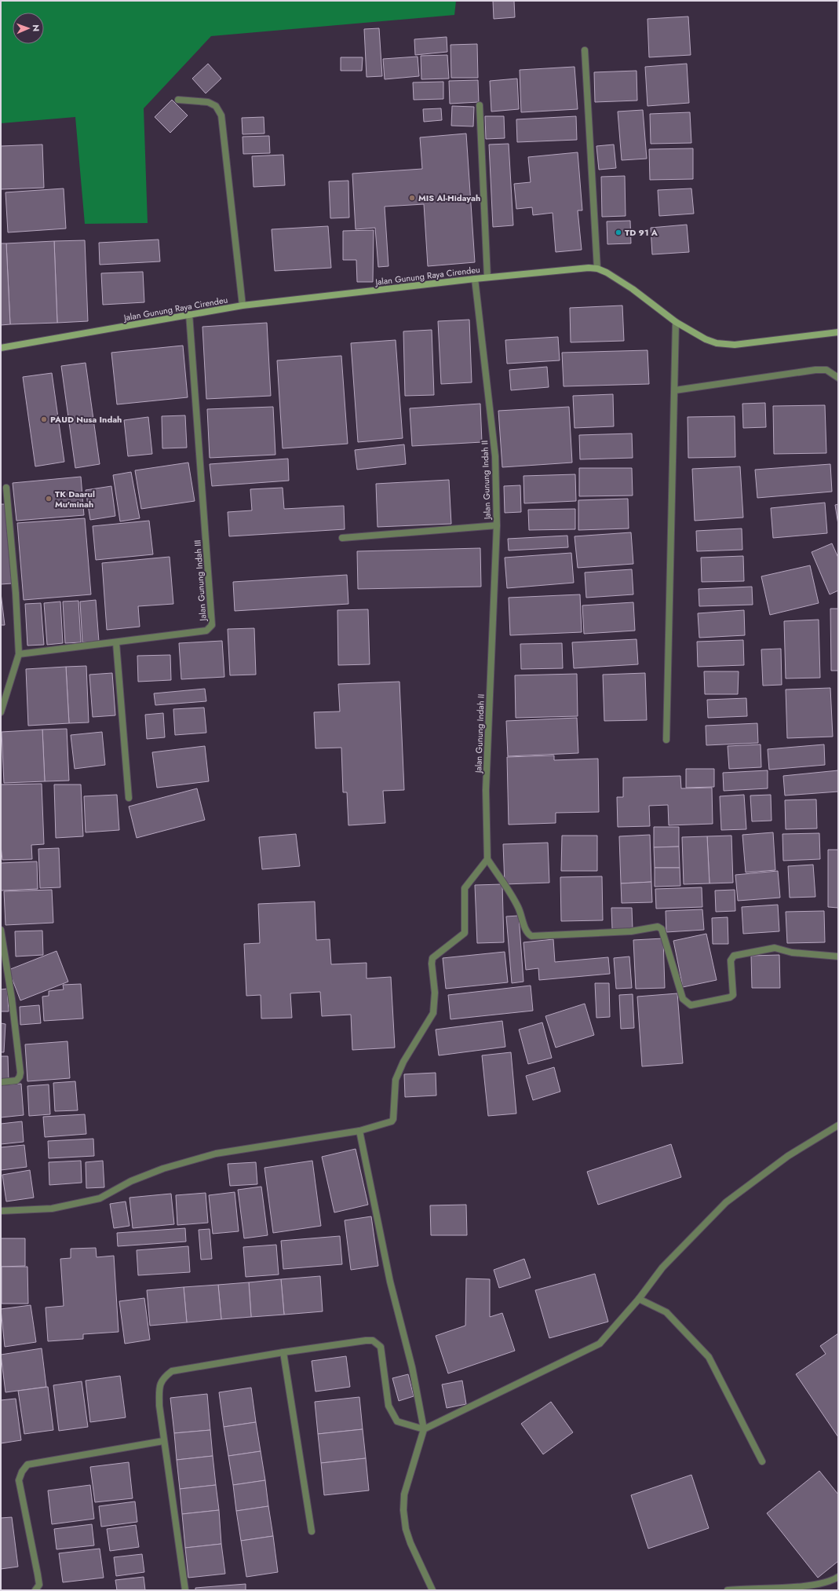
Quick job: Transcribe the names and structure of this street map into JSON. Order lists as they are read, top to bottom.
{
  "streets": {
    "street": ["Jalan Gunung Raya Cirendeu", "Jalan Gunung Indah II", "Jalan Gunung Indah III"]
  },
  "crossings": [
    ["Jalan Gunung Raya Cirendeu", "Jalan Gunung Indah II"],
    ["Jalan Gunung Raya Cirendeu", "Jalan Gunung Indah III"]
  ],
  "places": [
    "MIS Al-Hidayah",
    "TD 91 A",
    "PAUD Nusa Indah",
    "TK Daarul Mu'minah"
  ],
  "north": "right"
}
